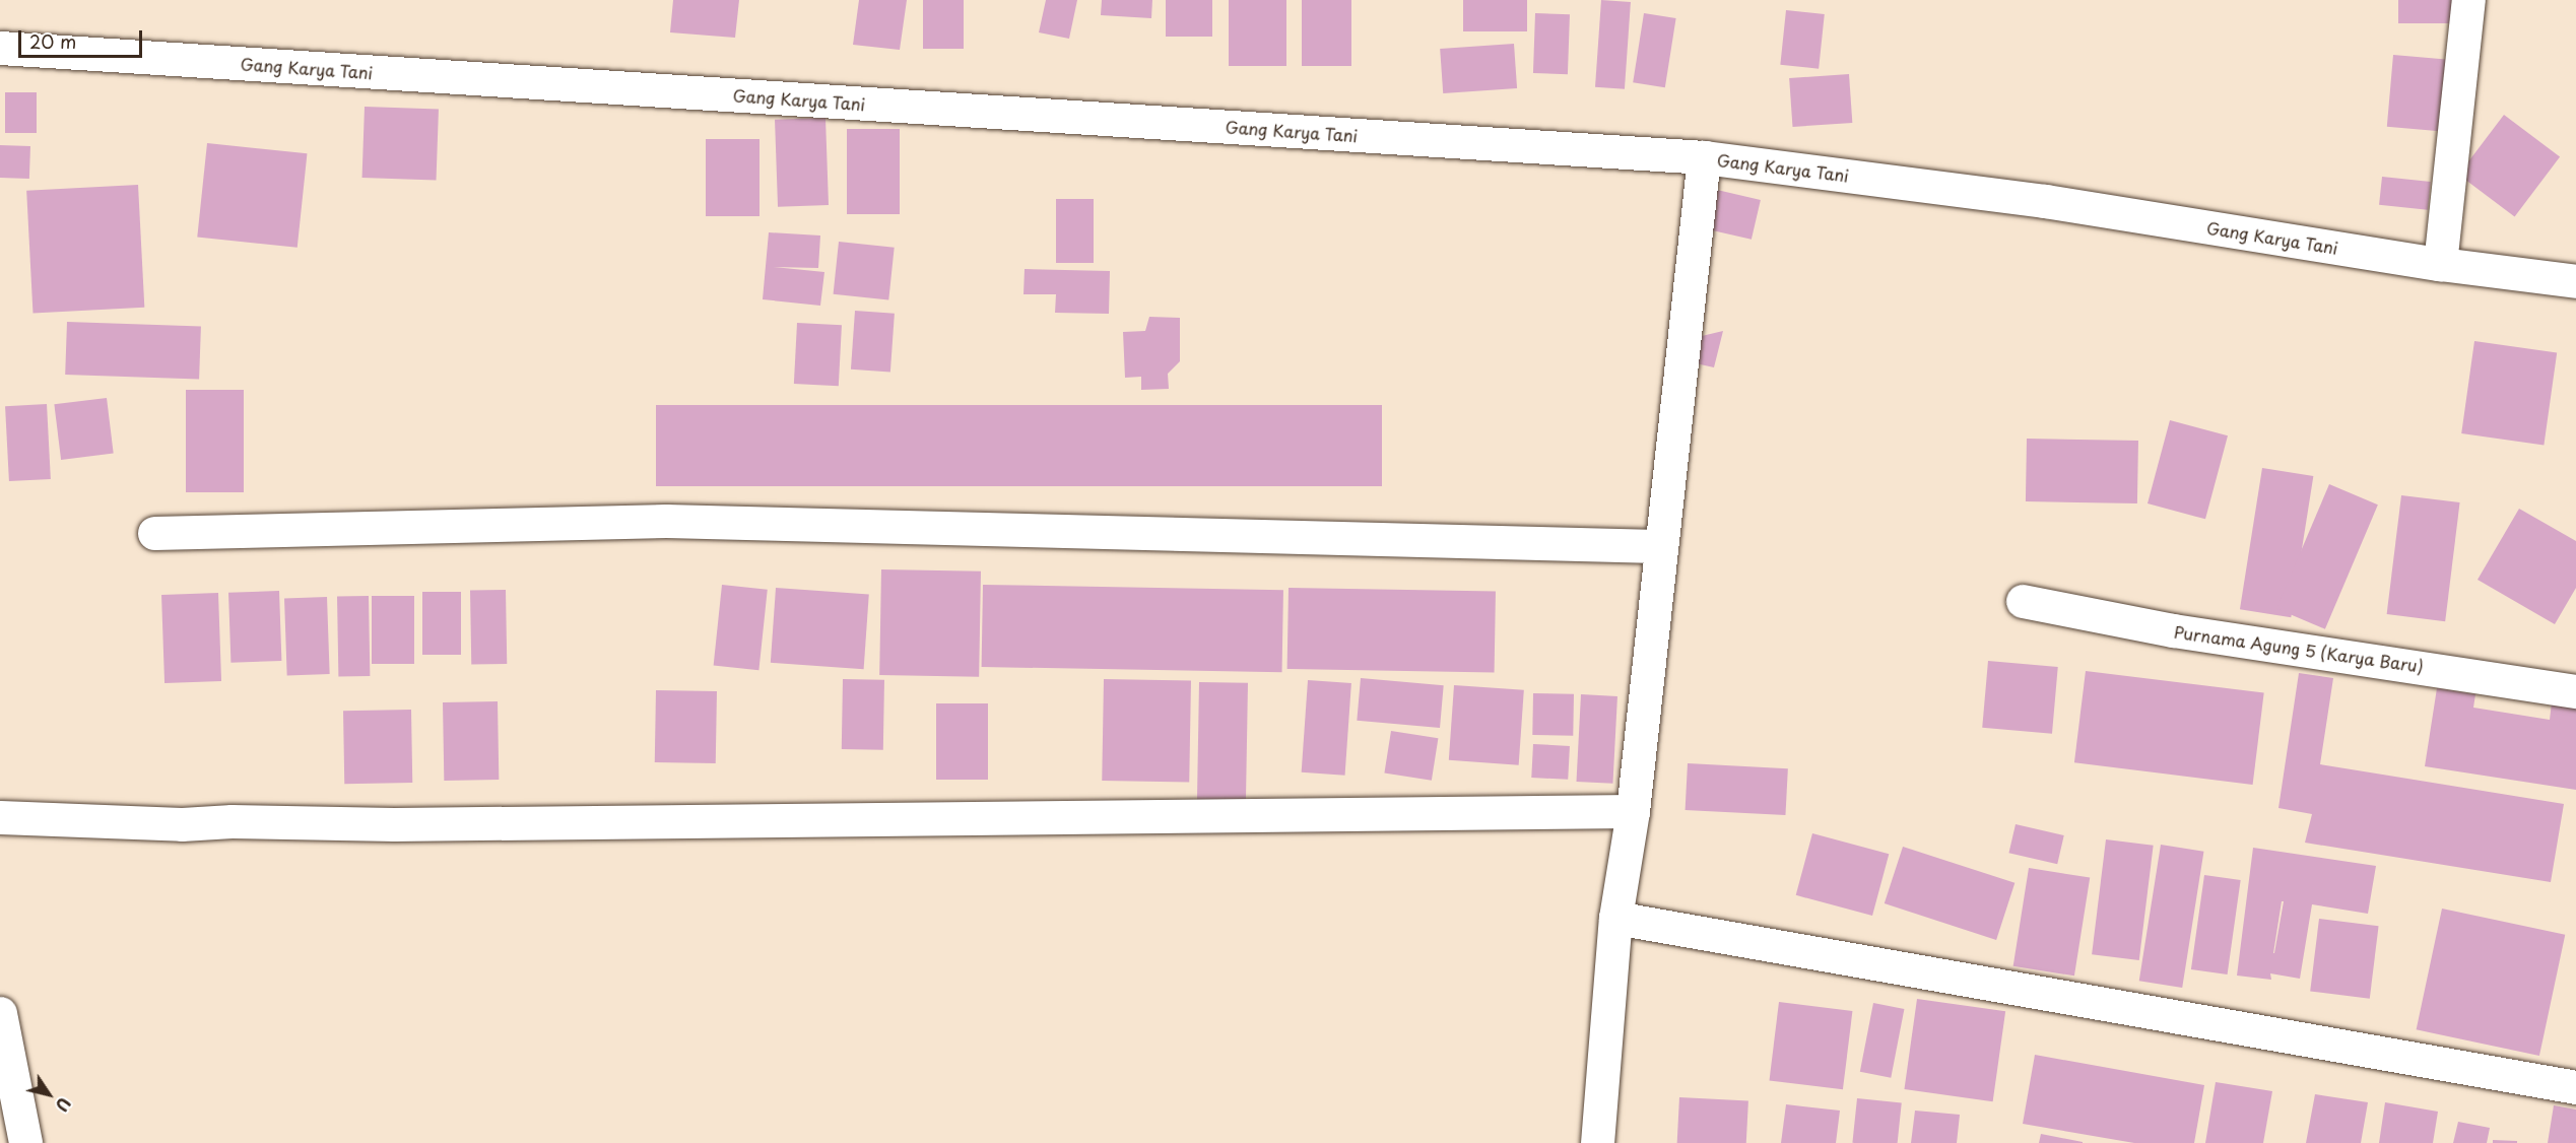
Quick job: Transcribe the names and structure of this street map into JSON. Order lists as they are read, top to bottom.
{
  "streets": {
    "street": ["Gang Karya Tani", "Purnama Agung 5 (Karya Baru)"]
  },
  "scale_bar": "20 m",
  "north": "bottom right"
}
